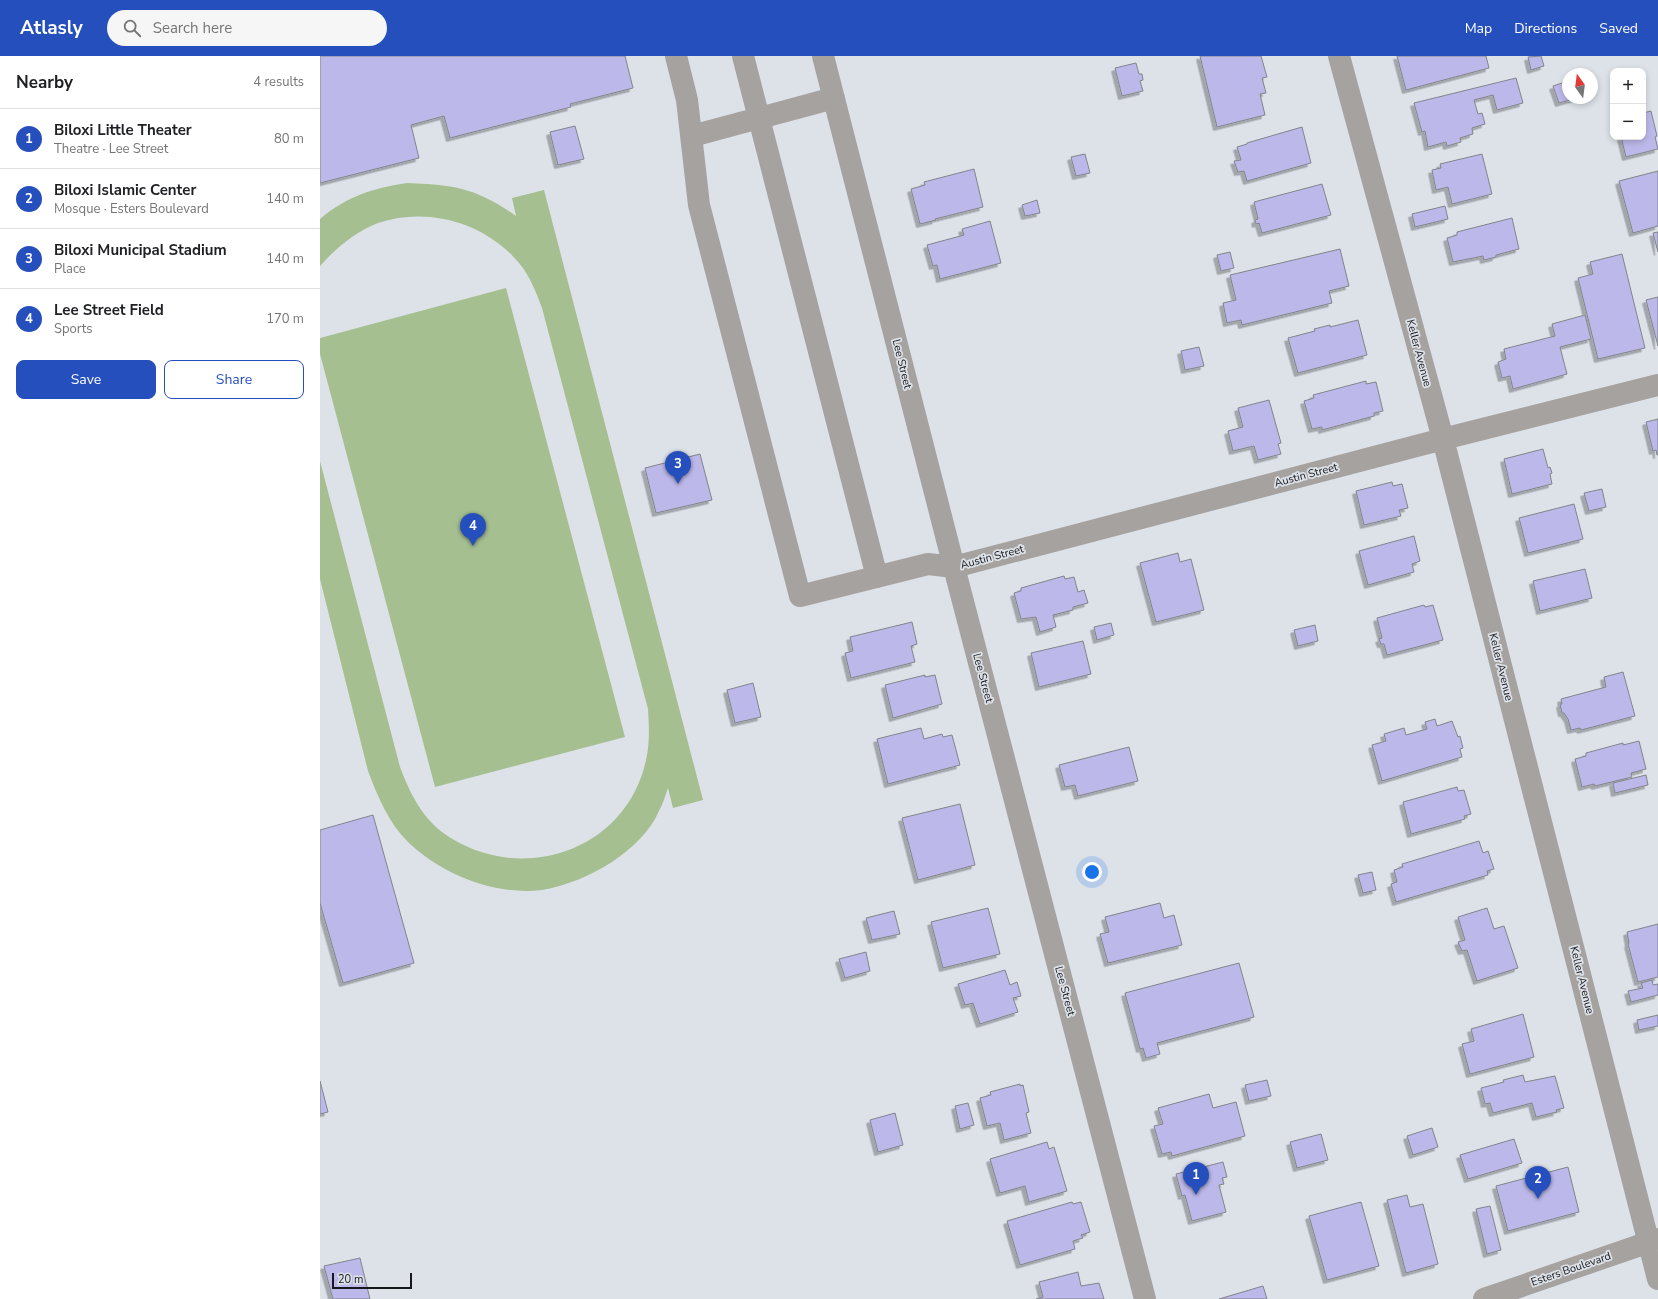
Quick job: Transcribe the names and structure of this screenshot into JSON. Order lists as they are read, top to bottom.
{
  "streets": {
    "street": [
      "Keller Avenue",
      "Lee Street",
      "Austin Street",
      "Esters Boulevard"
    ]
  },
  "crossings": [
    ["Keller Avenue", "Austin Street"],
    ["Keller Avenue", "Esters Boulevard"],
    ["Lee Street", "Austin Street"]
  ],
  "scale_bar": "20 m",
  "north": "top",
  "page": {
    "header": "Atlasly",
    "search": "Search here",
    "nav": ["Map", "Directions", "Saved"],
    "heading": ["Nearby", "4 results"],
    "map_buttons": ["+", "−"],
    "list": [
      {
        "mark": "1",
        "name": "Biloxi Little Theater",
        "note": "Theatre · Lee Street",
        "value": "80 m"
      },
      {
        "mark": "2",
        "name": "Biloxi Islamic Center",
        "note": "Mosque · Esters Boulevard",
        "value": "140 m"
      },
      {
        "mark": "3",
        "name": "Biloxi Municipal Stadium",
        "note": "Place",
        "value": "140 m"
      },
      {
        "mark": "4",
        "name": "Lee Street Field",
        "note": "Sports",
        "value": "170 m"
      }
    ],
    "buttons": ["Save", "Share"],
    "pins": [
      "3",
      "4",
      "1",
      "2"
    ],
    "scale": "20 m"
  }
}
